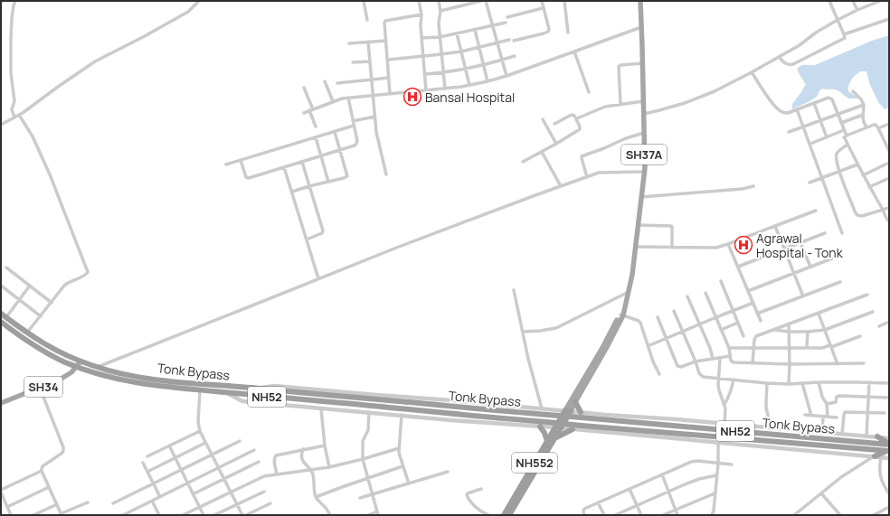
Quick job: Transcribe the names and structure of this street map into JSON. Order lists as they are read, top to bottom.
{
  "streets": {
    "highway": ["Tonk Bypass", "NH52", "NH552"],
    "main road": ["SH37A", "SH34"]
  },
  "crossings": [
    ["SH37A", "NH552"],
    ["Tonk Bypass", "SH34"],
    ["Tonk Bypass", "NH52"],
    ["SH34", "NH52"]
  ],
  "places": {
    "hospital": ["Bansal Hospital", "Agrawal Hospital - Tonk"]
  }
}
